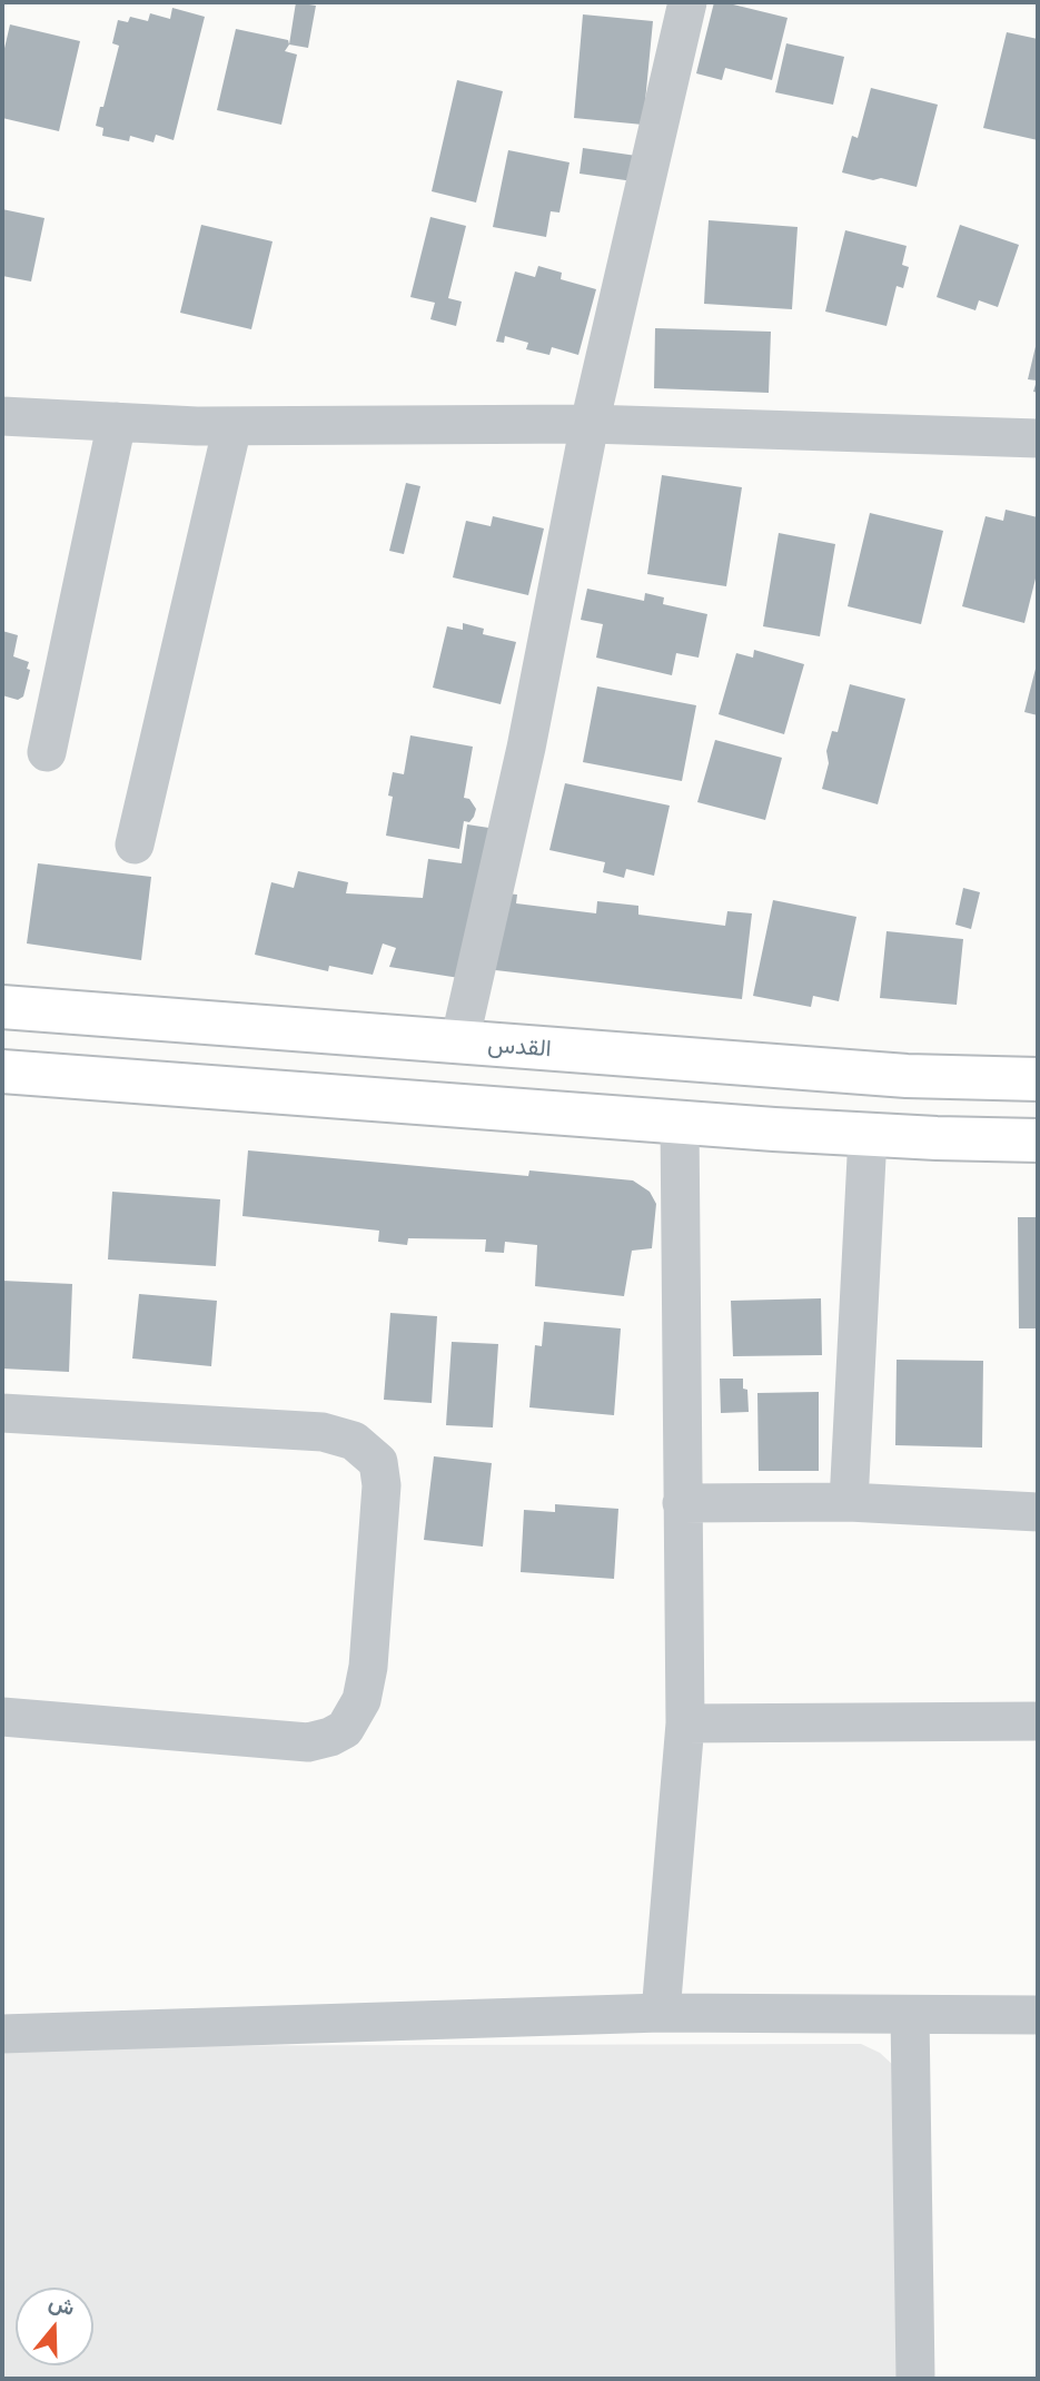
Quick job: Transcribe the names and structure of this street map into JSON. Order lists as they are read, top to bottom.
{
  "streets": {
    "main road": ["القدس"]
  },
  "north": "top"
}
